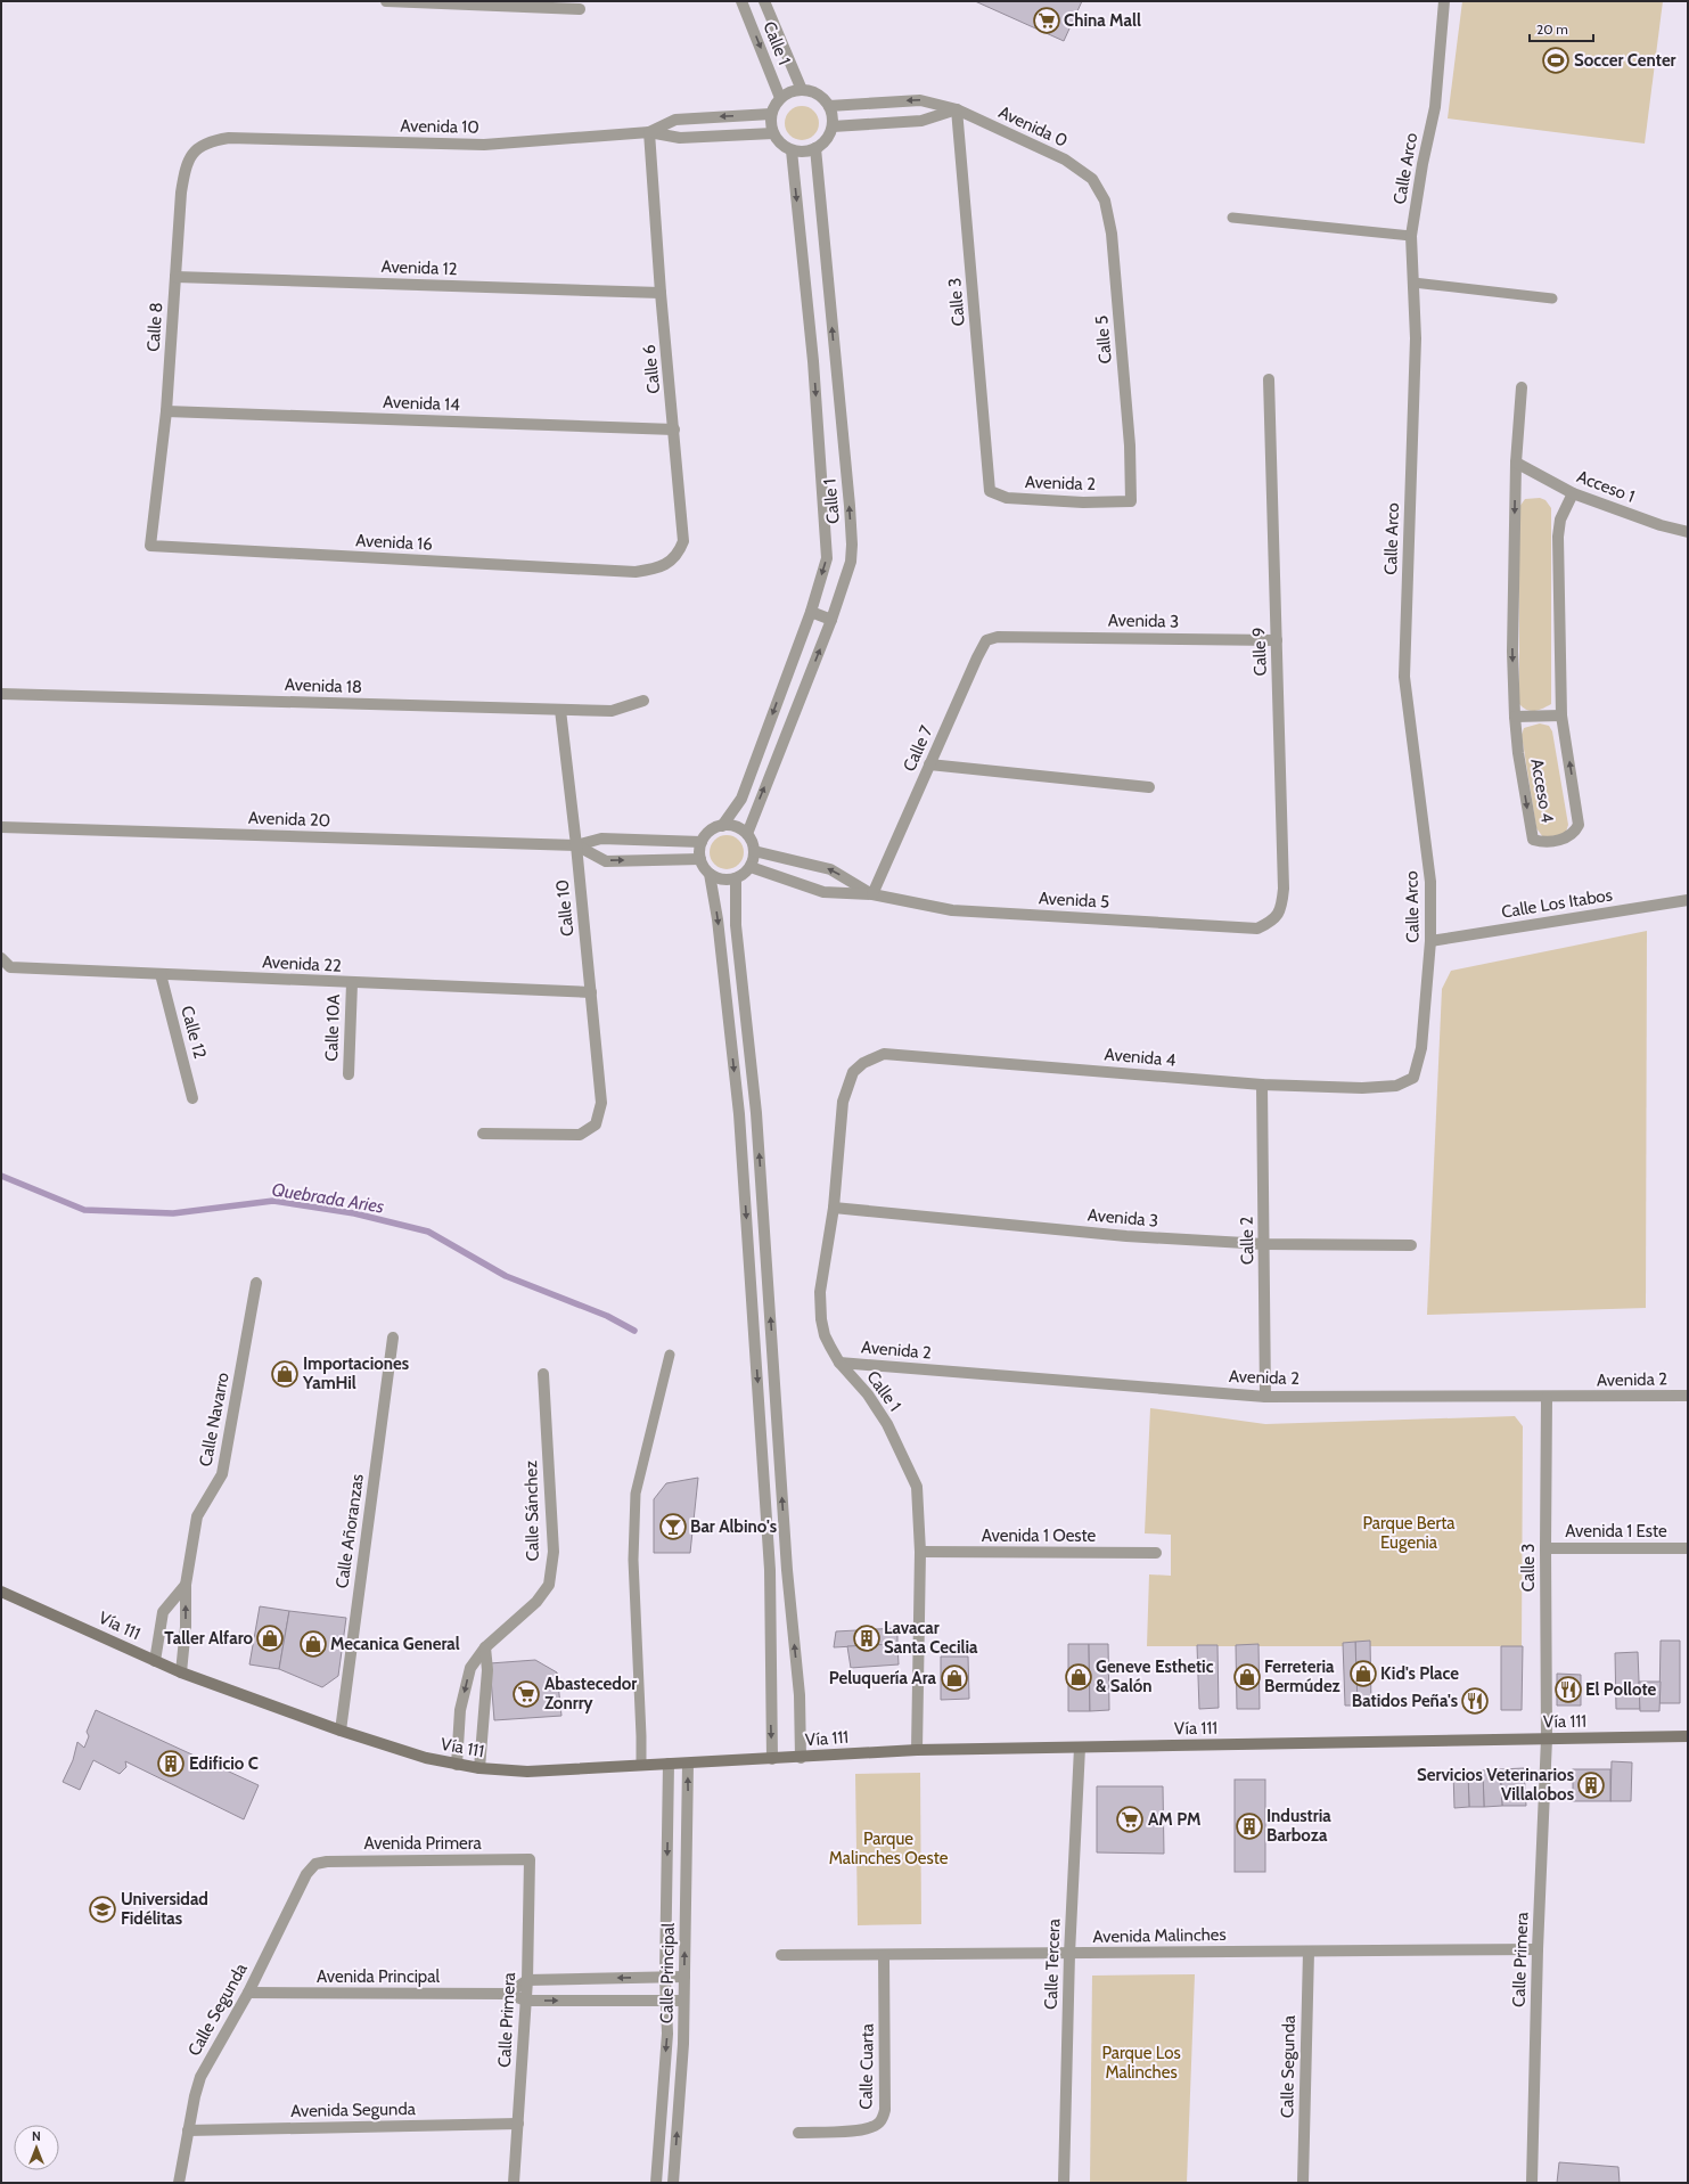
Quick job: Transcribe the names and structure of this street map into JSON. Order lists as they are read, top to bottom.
{
  "streets": {
    "main road": ["Vía 111"],
    "street": [
      "Calle 1",
      "Avenida 10",
      "Avenida 0",
      "Calle Arco",
      "Avenida 12",
      "Calle 3",
      "Calle 8",
      "Calle 5",
      "Calle 6",
      "Avenida 14",
      "Avenida 2",
      "Acceso 1",
      "Avenida 16",
      "Avenida 3",
      "Calle 9",
      "Avenida 18",
      "Calle 7",
      "Acceso 4",
      "Avenida 20",
      "Avenida 5",
      "Calle Los Itabos",
      "Calle 10",
      "Avenida 22",
      "Calle 10A",
      "Calle 12",
      "Avenida 4",
      "Calle 2",
      "Calle Navarro",
      "Calle Sánchez",
      "Calle Añoranzas",
      "Avenida 1 Este",
      "Avenida 1 Oeste",
      "Avenida Primera",
      "Avenida Malinches",
      "Calle Primera",
      "Calle Tercera",
      "Calle Principal",
      "Avenida Principal",
      "Calle Segunda",
      "Calle Cuarta",
      "Avenida Segunda"
    ]
  },
  "crossings": [
    ["Calle 1", "Avenida 10"],
    ["Calle 1", "Avenida 0"],
    ["Calle 1", "Avenida 2"],
    ["Calle 1", "Avenida 3"],
    ["Calle 1", "Avenida 4"],
    ["Calle 1", "Avenida 1 Oeste"],
    ["Calle 1", "Vía 111"],
    ["Avenida 10", "Avenida 0"],
    ["Avenida 10", "Calle 8"],
    ["Avenida 10", "Calle 6"],
    ["Avenida 0", "Calle 3"],
    ["Avenida 0", "Calle 5"],
    ["Calle Arco", "Calle Los Itabos"],
    ["Calle Arco", "Avenida 4"],
    ["Avenida 12", "Calle 8"],
    ["Avenida 12", "Calle 6"],
    ["Calle 3", "Avenida 2"],
    ["Calle 3", "Avenida 1 Este"],
    ["Calle 3", "Vía 111"],
    ["Calle 3", "Calle Primera"],
    ["Calle 8", "Avenida 14"],
    ["Calle 8", "Avenida 16"],
    ["Calle 5", "Avenida 2"],
    ["Calle 6", "Avenida 14"],
    ["Calle 6", "Avenida 16"],
    ["Avenida 2", "Calle 2"],
    ["Acceso 1", "Acceso 4"],
    ["Avenida 3", "Calle 9"],
    ["Avenida 3", "Calle 7"],
    ["Avenida 3", "Calle 2"],
    ["Calle 9", "Avenida 5"],
    ["Avenida 18", "Calle 10"],
    ["Calle 7", "Avenida 5"],
    ["Avenida 20", "Calle 10"],
    ["Calle 10", "Avenida 22"],
    ["Avenida 22", "Calle 10A"],
    ["Avenida 22", "Calle 12"],
    ["Avenida 4", "Calle 2"],
    ["Calle Navarro", "Vía 111"],
    ["Calle Sánchez", "Vía 111"],
    ["Calle Añoranzas", "Vía 111"],
    ["Vía 111", "Calle Primera"],
    ["Vía 111", "Calle Tercera"],
    ["Vía 111", "Calle Principal"],
    ["Avenida Primera", "Calle Primera"],
    ["Avenida Primera", "Calle Segunda"],
    ["Avenida Malinches", "Calle Primera"],
    ["Avenida Malinches", "Calle Tercera"],
    ["Avenida Malinches", "Calle Segunda"],
    ["Avenida Malinches", "Calle Cuarta"],
    ["Calle Primera", "Avenida Principal"],
    ["Calle Primera", "Avenida Segunda"],
    ["Calle Principal", "Avenida Principal"],
    ["Avenida Principal", "Calle Segunda"],
    ["Calle Segunda", "Avenida Segunda"]
  ],
  "water": ["Quebrada Aries"],
  "parks": ["Parque Berta Eugenia", "Parque Malinches Oeste", "Parque Los Malinches"],
  "places": {
    "supermarket": ["China Mall", "Abastecedor Zonrry", "AM PM"],
    "sports": ["Soccer Center"],
    "shop": [
      "Importaciones YamHil",
      "Taller Alfaro",
      "Mecanica General",
      "Kid's Place",
      "Geneve Esthetic & Salón",
      "Ferreteria Bermúdez",
      "Peluquería Ara"
    ],
    "bar": ["Bar Albino's"],
    "building": [
      "Lavacar Santa Cecilia",
      "Edificio C",
      "Servicios Veterinarios Villalobos",
      "Industria Barboza"
    ],
    "restaurant": ["El Pollote", "Batidos Peña's"],
    "school or university": ["Universidad Fidélitas"]
  },
  "scale_bar": "20 m",
  "north": "top"
}
